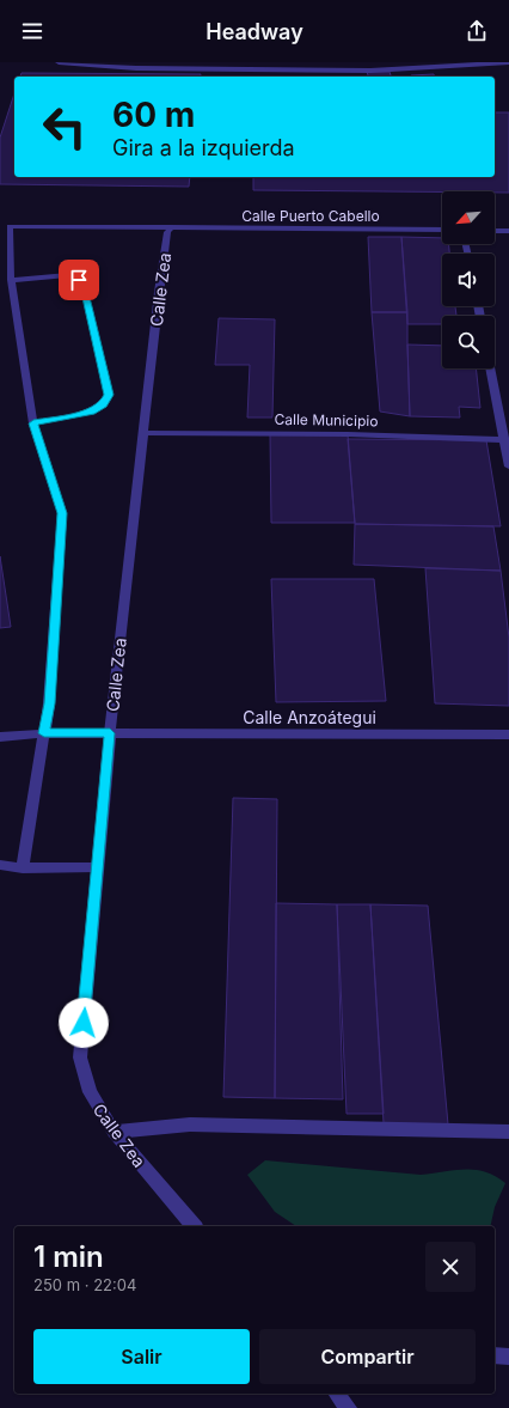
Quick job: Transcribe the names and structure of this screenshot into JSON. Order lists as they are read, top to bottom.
{
  "streets": {
    "street": [
      "Calle Puerto Cabello",
      "Calle Zea",
      "Calle Municipio",
      "Calle Anzoátegui"
    ]
  },
  "crossings": [
    ["Calle Puerto Cabello", "Calle Zea"],
    ["Calle Zea", "Calle Municipio"],
    ["Calle Zea", "Calle Anzoátegui"]
  ],
  "north": "bottom left",
  "page": {
    "header": "Headway",
    "turn": ["60 m", "Gira a la izquierda"],
    "heading": ["1 min", "250 m · 22:04"],
    "buttons": ["Salir", "Compartir"]
  }
}
